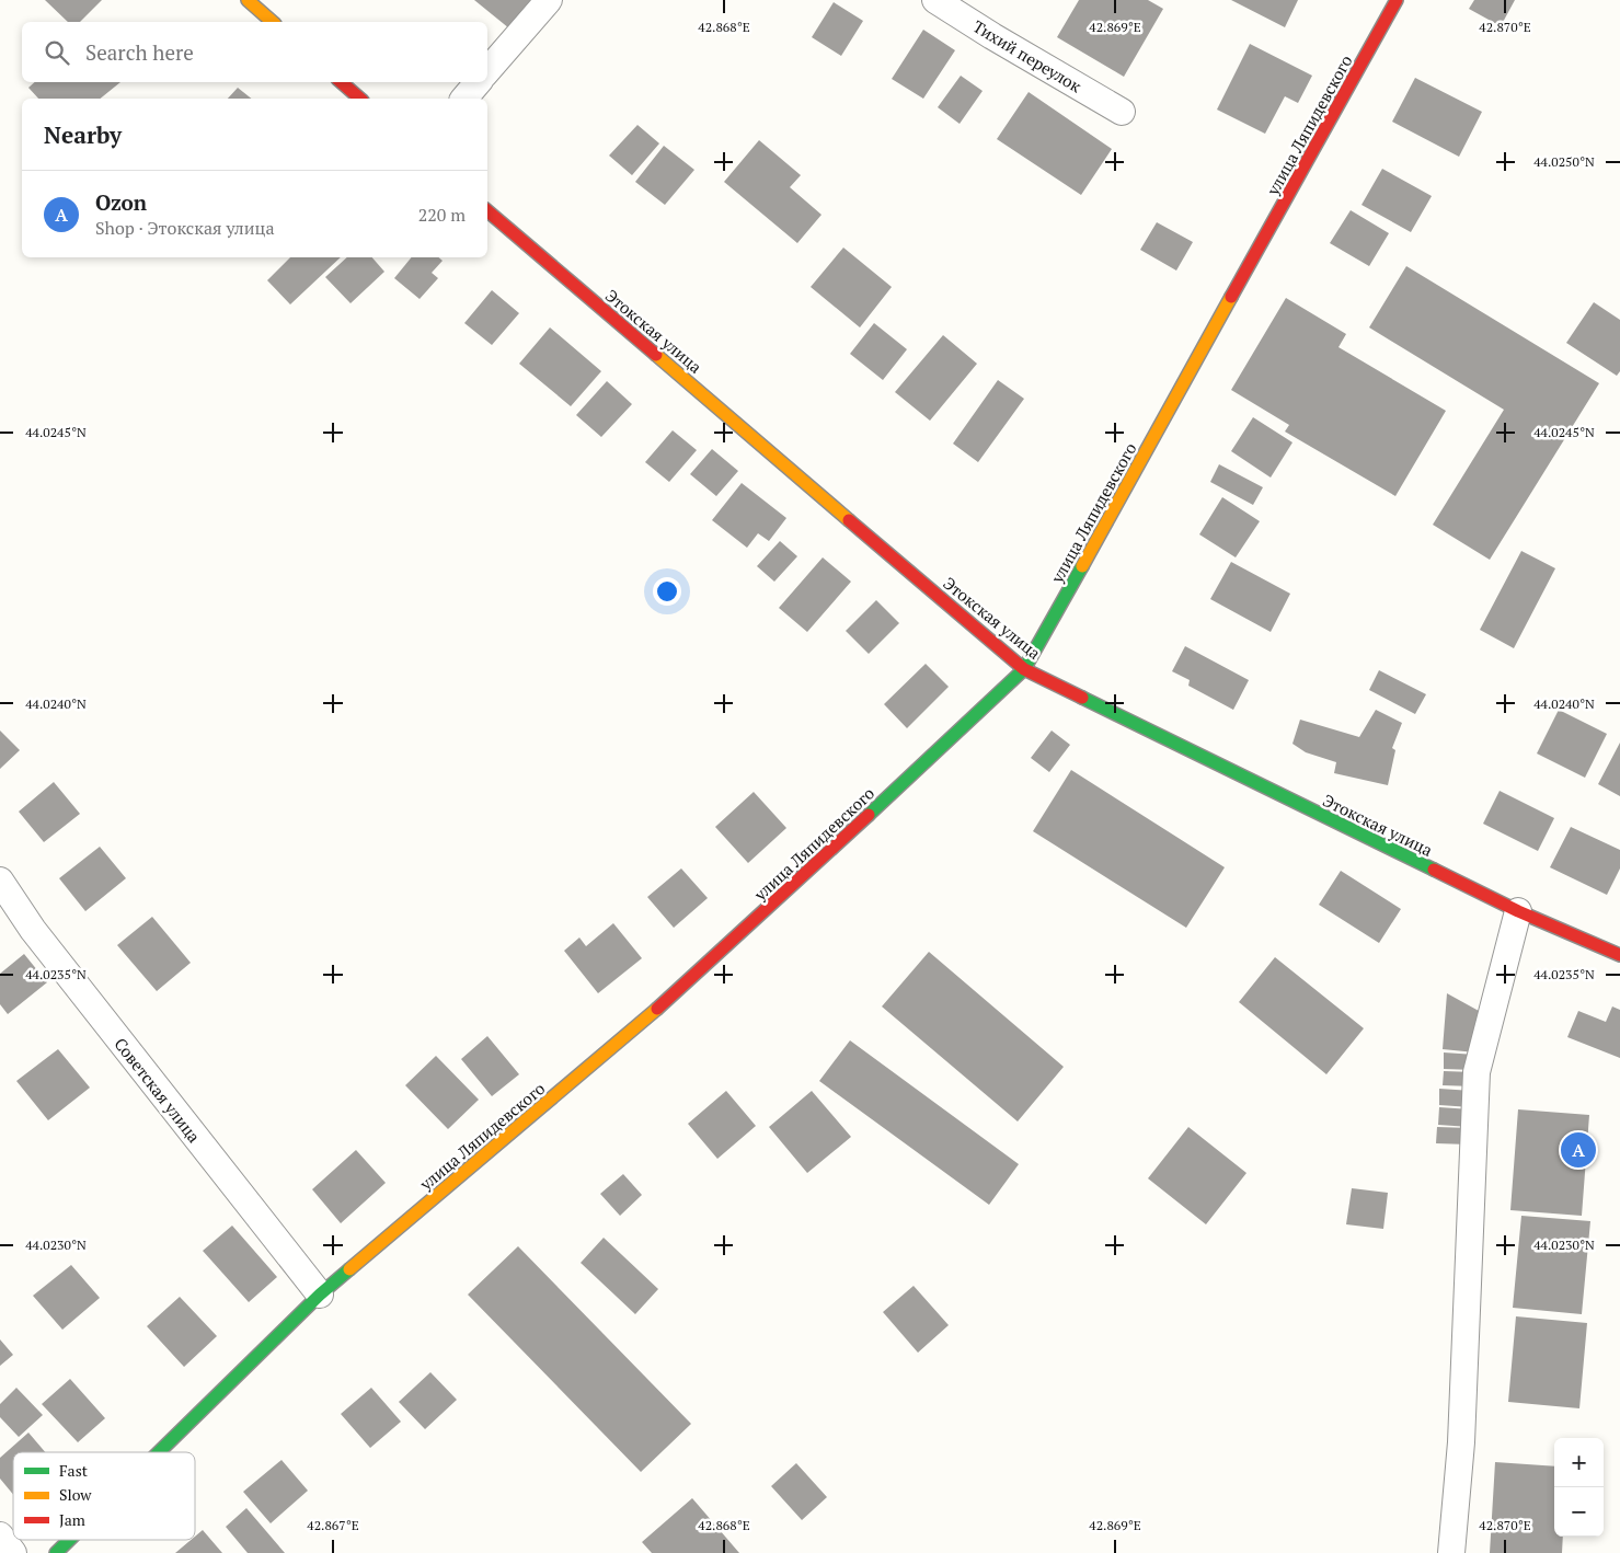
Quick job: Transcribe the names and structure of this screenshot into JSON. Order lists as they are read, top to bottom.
{
  "streets": {
    "main road": ["улица Ляпидевского", "Этокская улица"],
    "street": ["Тихий переулок", "Советская улица"]
  },
  "crossings": [
    ["улица Ляпидевского", "Этокская улица"],
    ["улица Ляпидевского", "Советская улица"]
  ],
  "legend": ["Fast", "Slow", "Jam"],
  "page": {
    "search": "Search here",
    "heading": "Nearby",
    "list": [
      {
        "mark": "A",
        "name": "Ozon",
        "note": "Shop · Этокская улица",
        "value": "220 m"
      }
    ],
    "pins": "A",
    "map_buttons": ["+", "−"]
  },
  "coordinates": [
    "42.868°E",
    "42.869°E",
    "42.870°E",
    "44.0250°N",
    "44.0245°N",
    "44.0240°N",
    "44.0235°N",
    "44.0230°N",
    "42.867°E"
  ]
}
